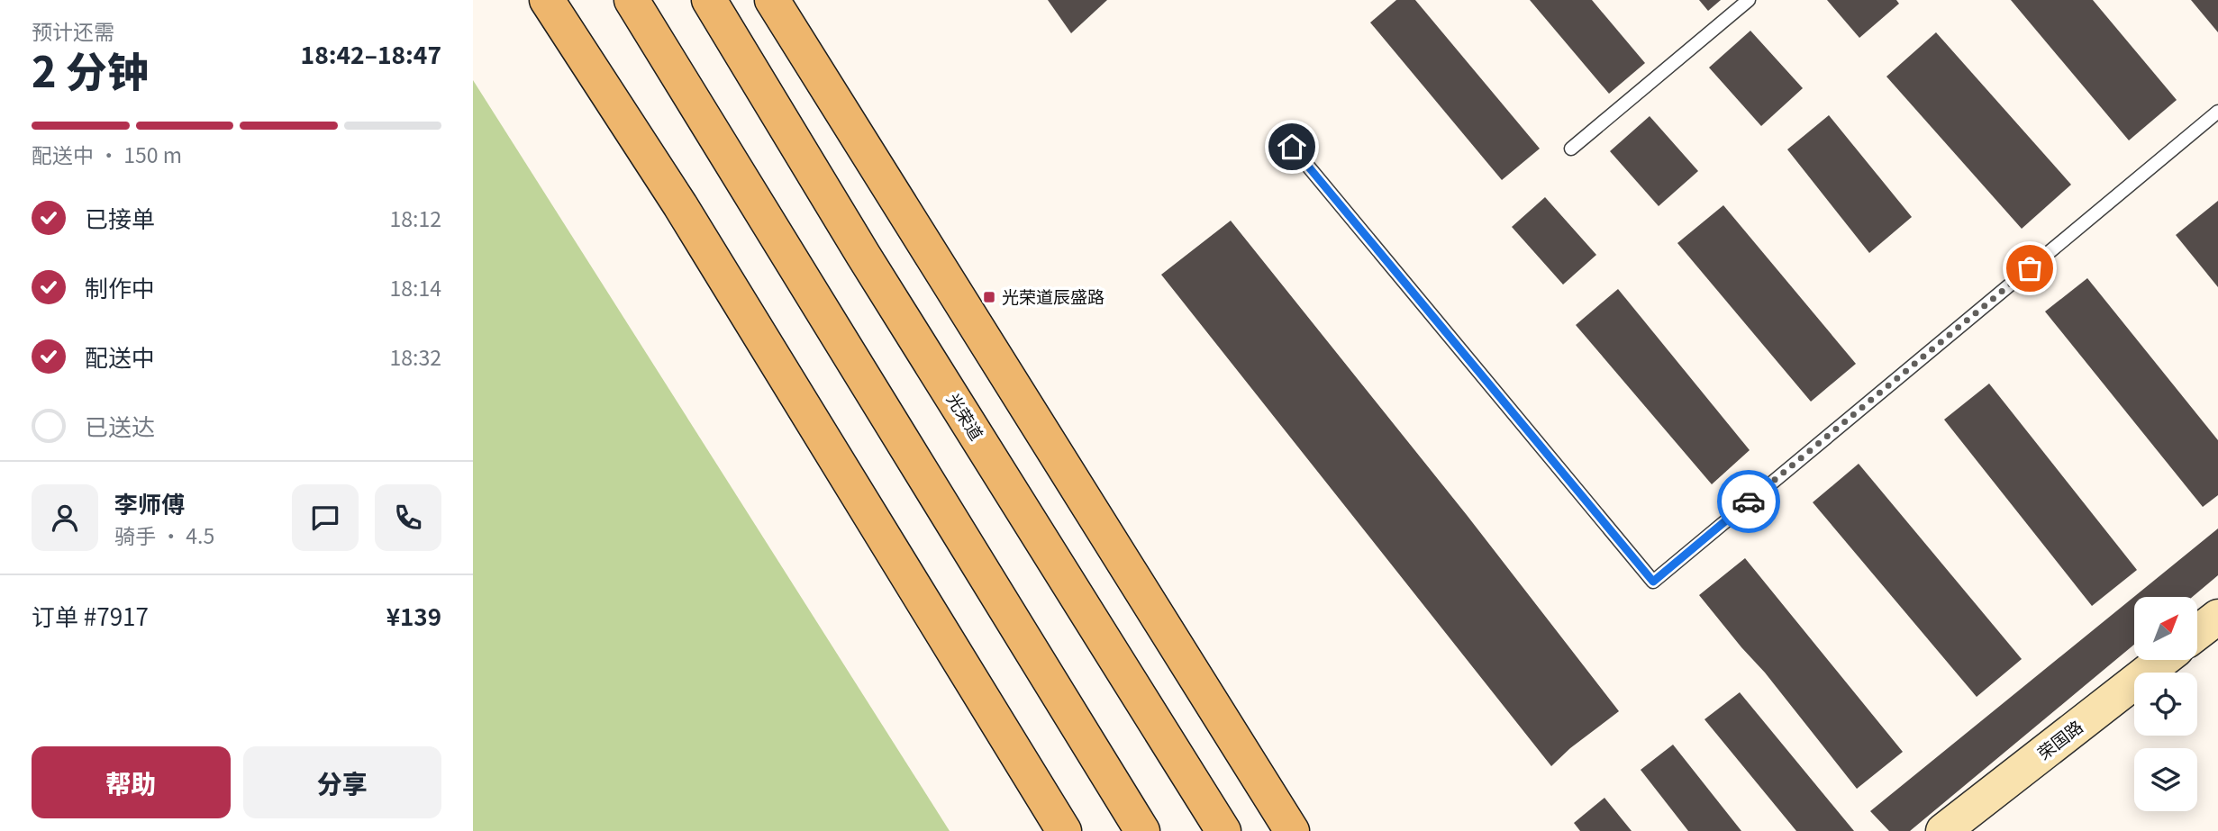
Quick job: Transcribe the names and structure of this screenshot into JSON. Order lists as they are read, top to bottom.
{
  "streets": {
    "main road": ["光荣道"],
    "street": ["荣国路"]
  },
  "places": {
    "transit": ["光荣道辰盛路"]
  },
  "north": "top right",
  "page": {
    "heading": ["2 分钟", "预计还需", "18:42–18:47"],
    "panel": [
      "李师傅",
      "骑手 · 4.5",
      "订单 #7917",
      "¥139"
    ],
    "bar": "配送中 · 150 m",
    "list": [
      ["已接单", "18:12"],
      ["制作中", "18:14"],
      ["配送中", "18:32"],
      "已送达"
    ],
    "buttons": ["帮助", "分享"]
  }
}
